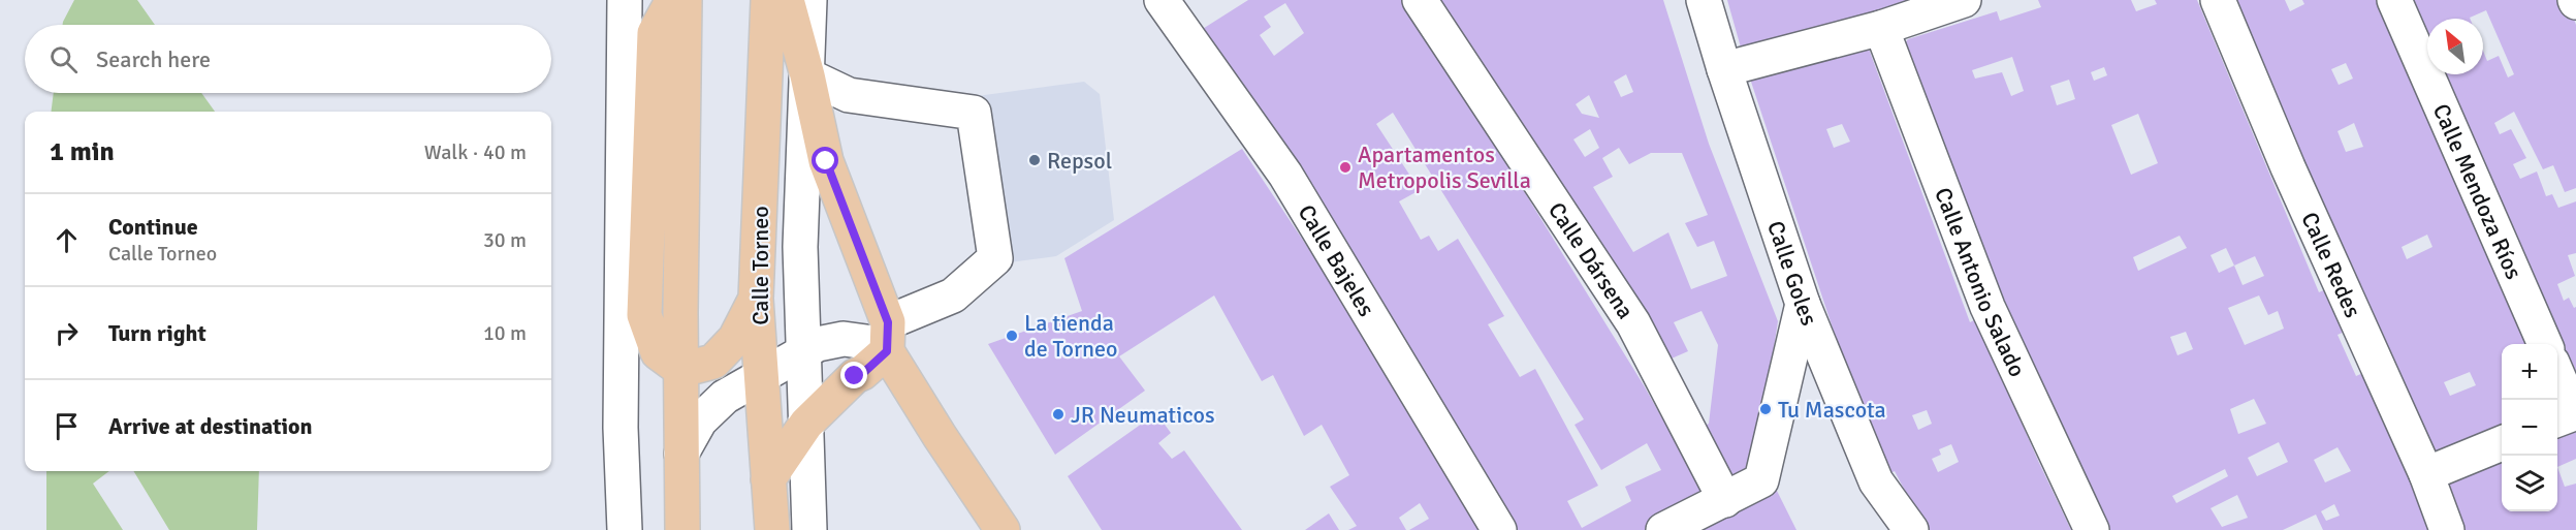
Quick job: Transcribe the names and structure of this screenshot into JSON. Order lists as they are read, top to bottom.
{
  "streets": {
    "main road": ["Calle Torneo"],
    "street": [
      "Calle Mendoza Ríos",
      "Calle Bajeles",
      "Calle Dársena",
      "Calle Redes",
      "Calle Goles",
      "Calle Antonio Salado"
    ]
  },
  "places": [
    "Repsol",
    "Apartamentos Metropolis Sevilla",
    "La tienda de Torneo",
    "Tu Mascota",
    "JR Neumaticos"
  ],
  "north": "top left",
  "page": {
    "search": "Search here",
    "heading": ["1 min", "Walk · 40 m"],
    "list": [
      ["Continue", "Calle Torneo", "30 m"],
      ["Turn right", "10 m"],
      "Arrive at destination"
    ],
    "map_buttons": ["+", "−"]
  }
}
